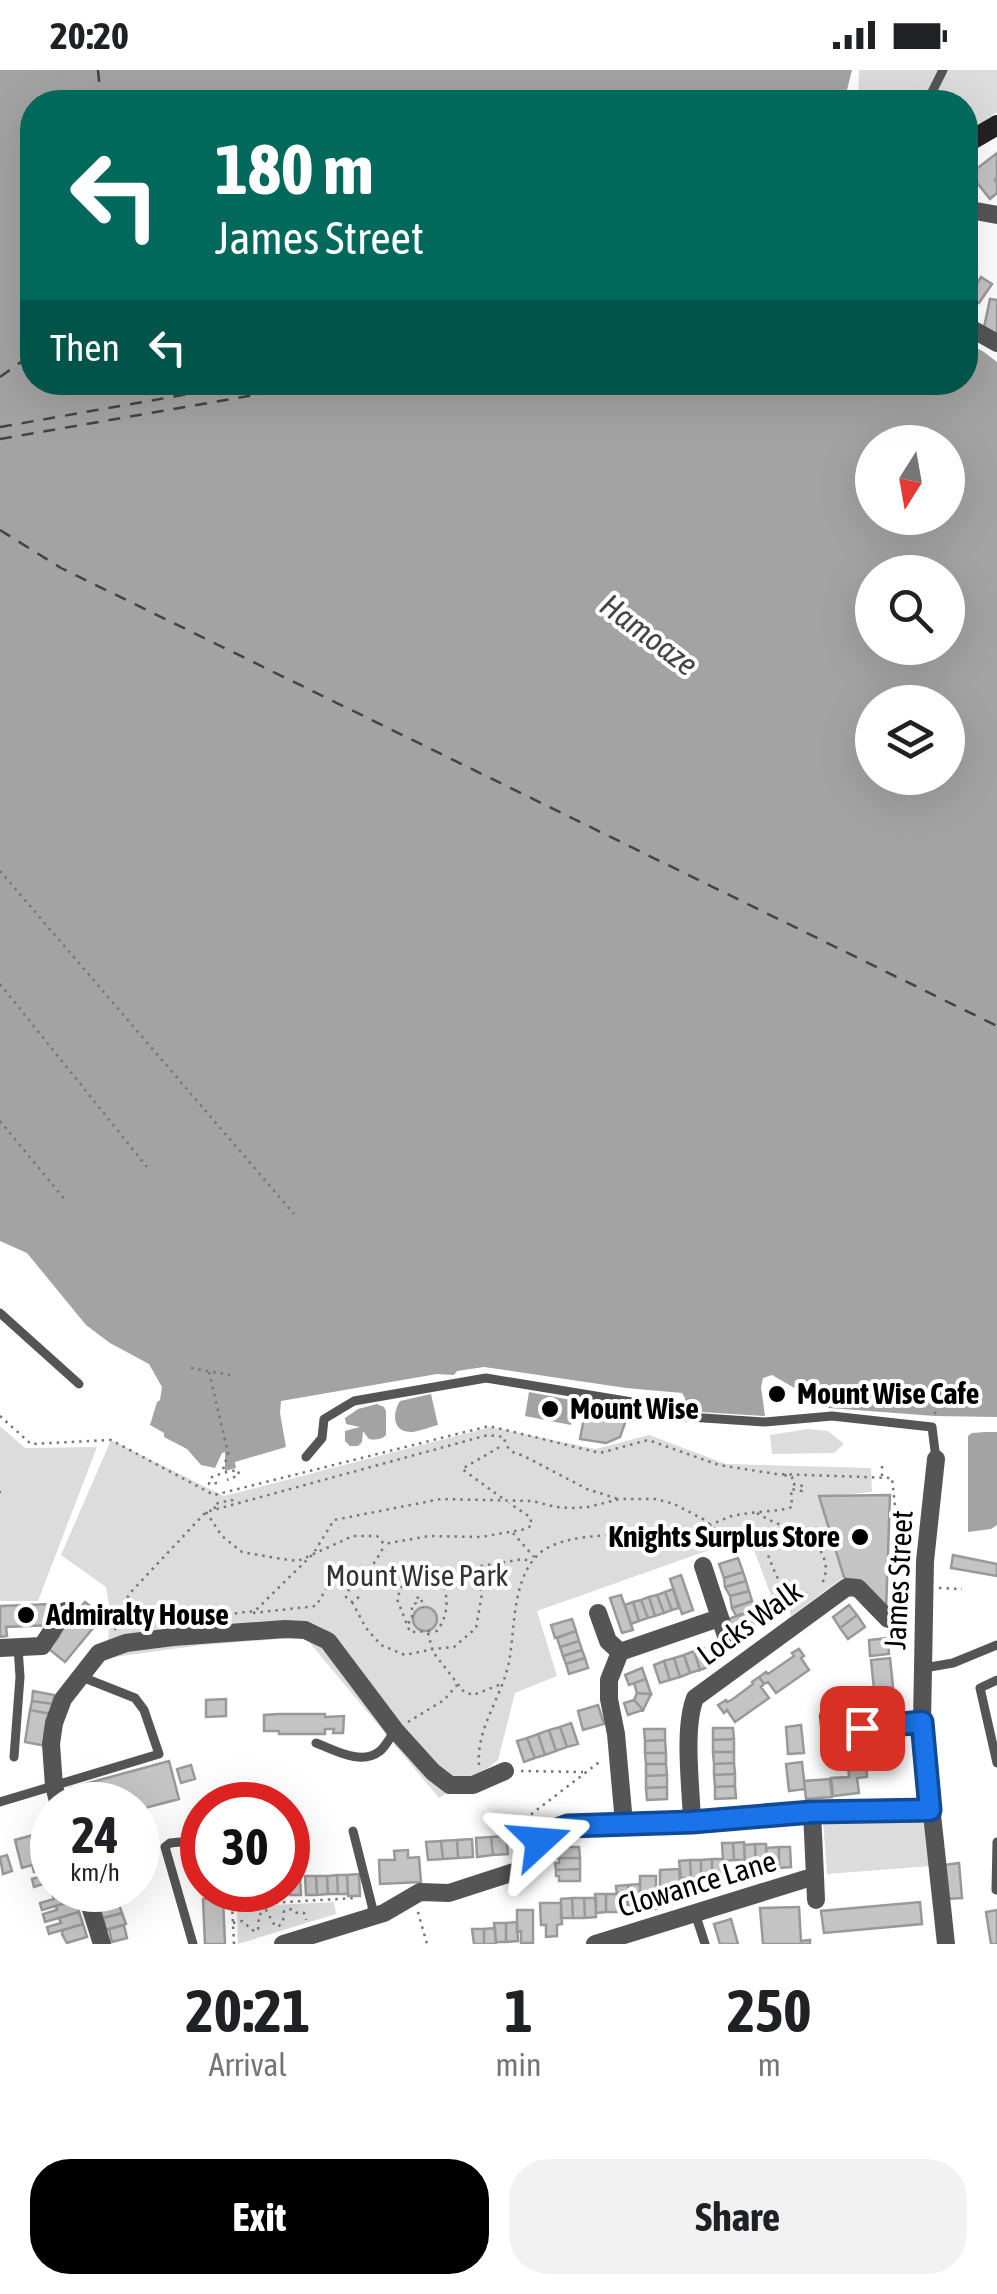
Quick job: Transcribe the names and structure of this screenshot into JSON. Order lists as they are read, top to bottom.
{
  "streets": {
    "street": ["James Street", "Locks Walk", "Clowance Lane"]
  },
  "water": ["Hamoaze"],
  "parks": ["Mount Wise Park"],
  "places": [
    "Mount Wise Cafe",
    "Mount Wise",
    "Knights Surplus Store",
    "Admiralty House"
  ],
  "north": "bottom",
  "page": {
    "status": "20:20",
    "turn": ["180 m", "James Street"],
    "then": "Then",
    "speed": "24 km/h",
    "limit": "30",
    "eta": [
      "20:21",
      "Arrival",
      "1",
      "min",
      "250",
      "m"
    ],
    "buttons": ["Exit", "Share"]
  }
}
